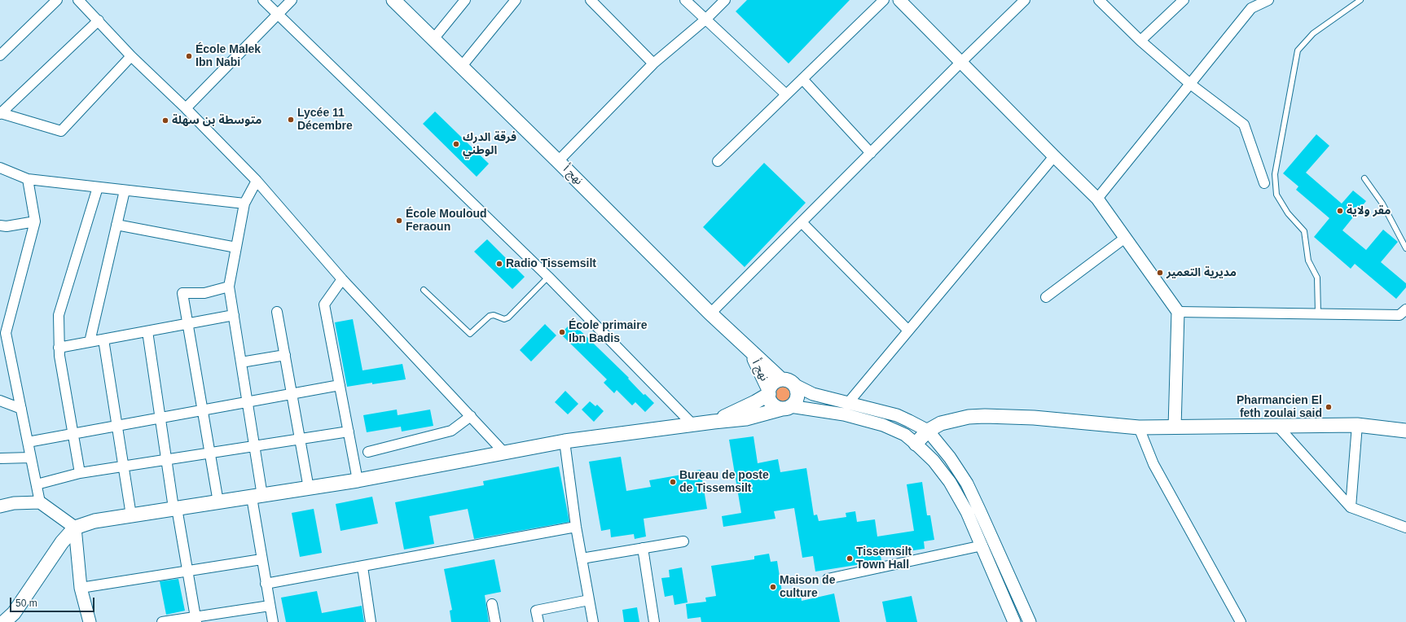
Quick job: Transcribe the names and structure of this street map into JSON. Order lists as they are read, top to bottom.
{
  "streets": {
    "main road": ["نهج أ"]
  },
  "places": [
    "École Malek Ibn Nabi",
    "Lycée 11 Décembre",
    "متوسطة بن سهلة",
    "فرقة الدرك الوطني",
    "مقر ولاية",
    "École Mouloud Feraoun",
    "Radio Tissemsilt",
    "مديرية التعمير",
    "École primaire Ibn Badis",
    "Pharmancien El feth zoulai said",
    "Bureau de poste de Tissemsilt",
    "Tissemsilt Town Hall",
    "Maison de culture"
  ],
  "scale_bar": "50 m"
}
